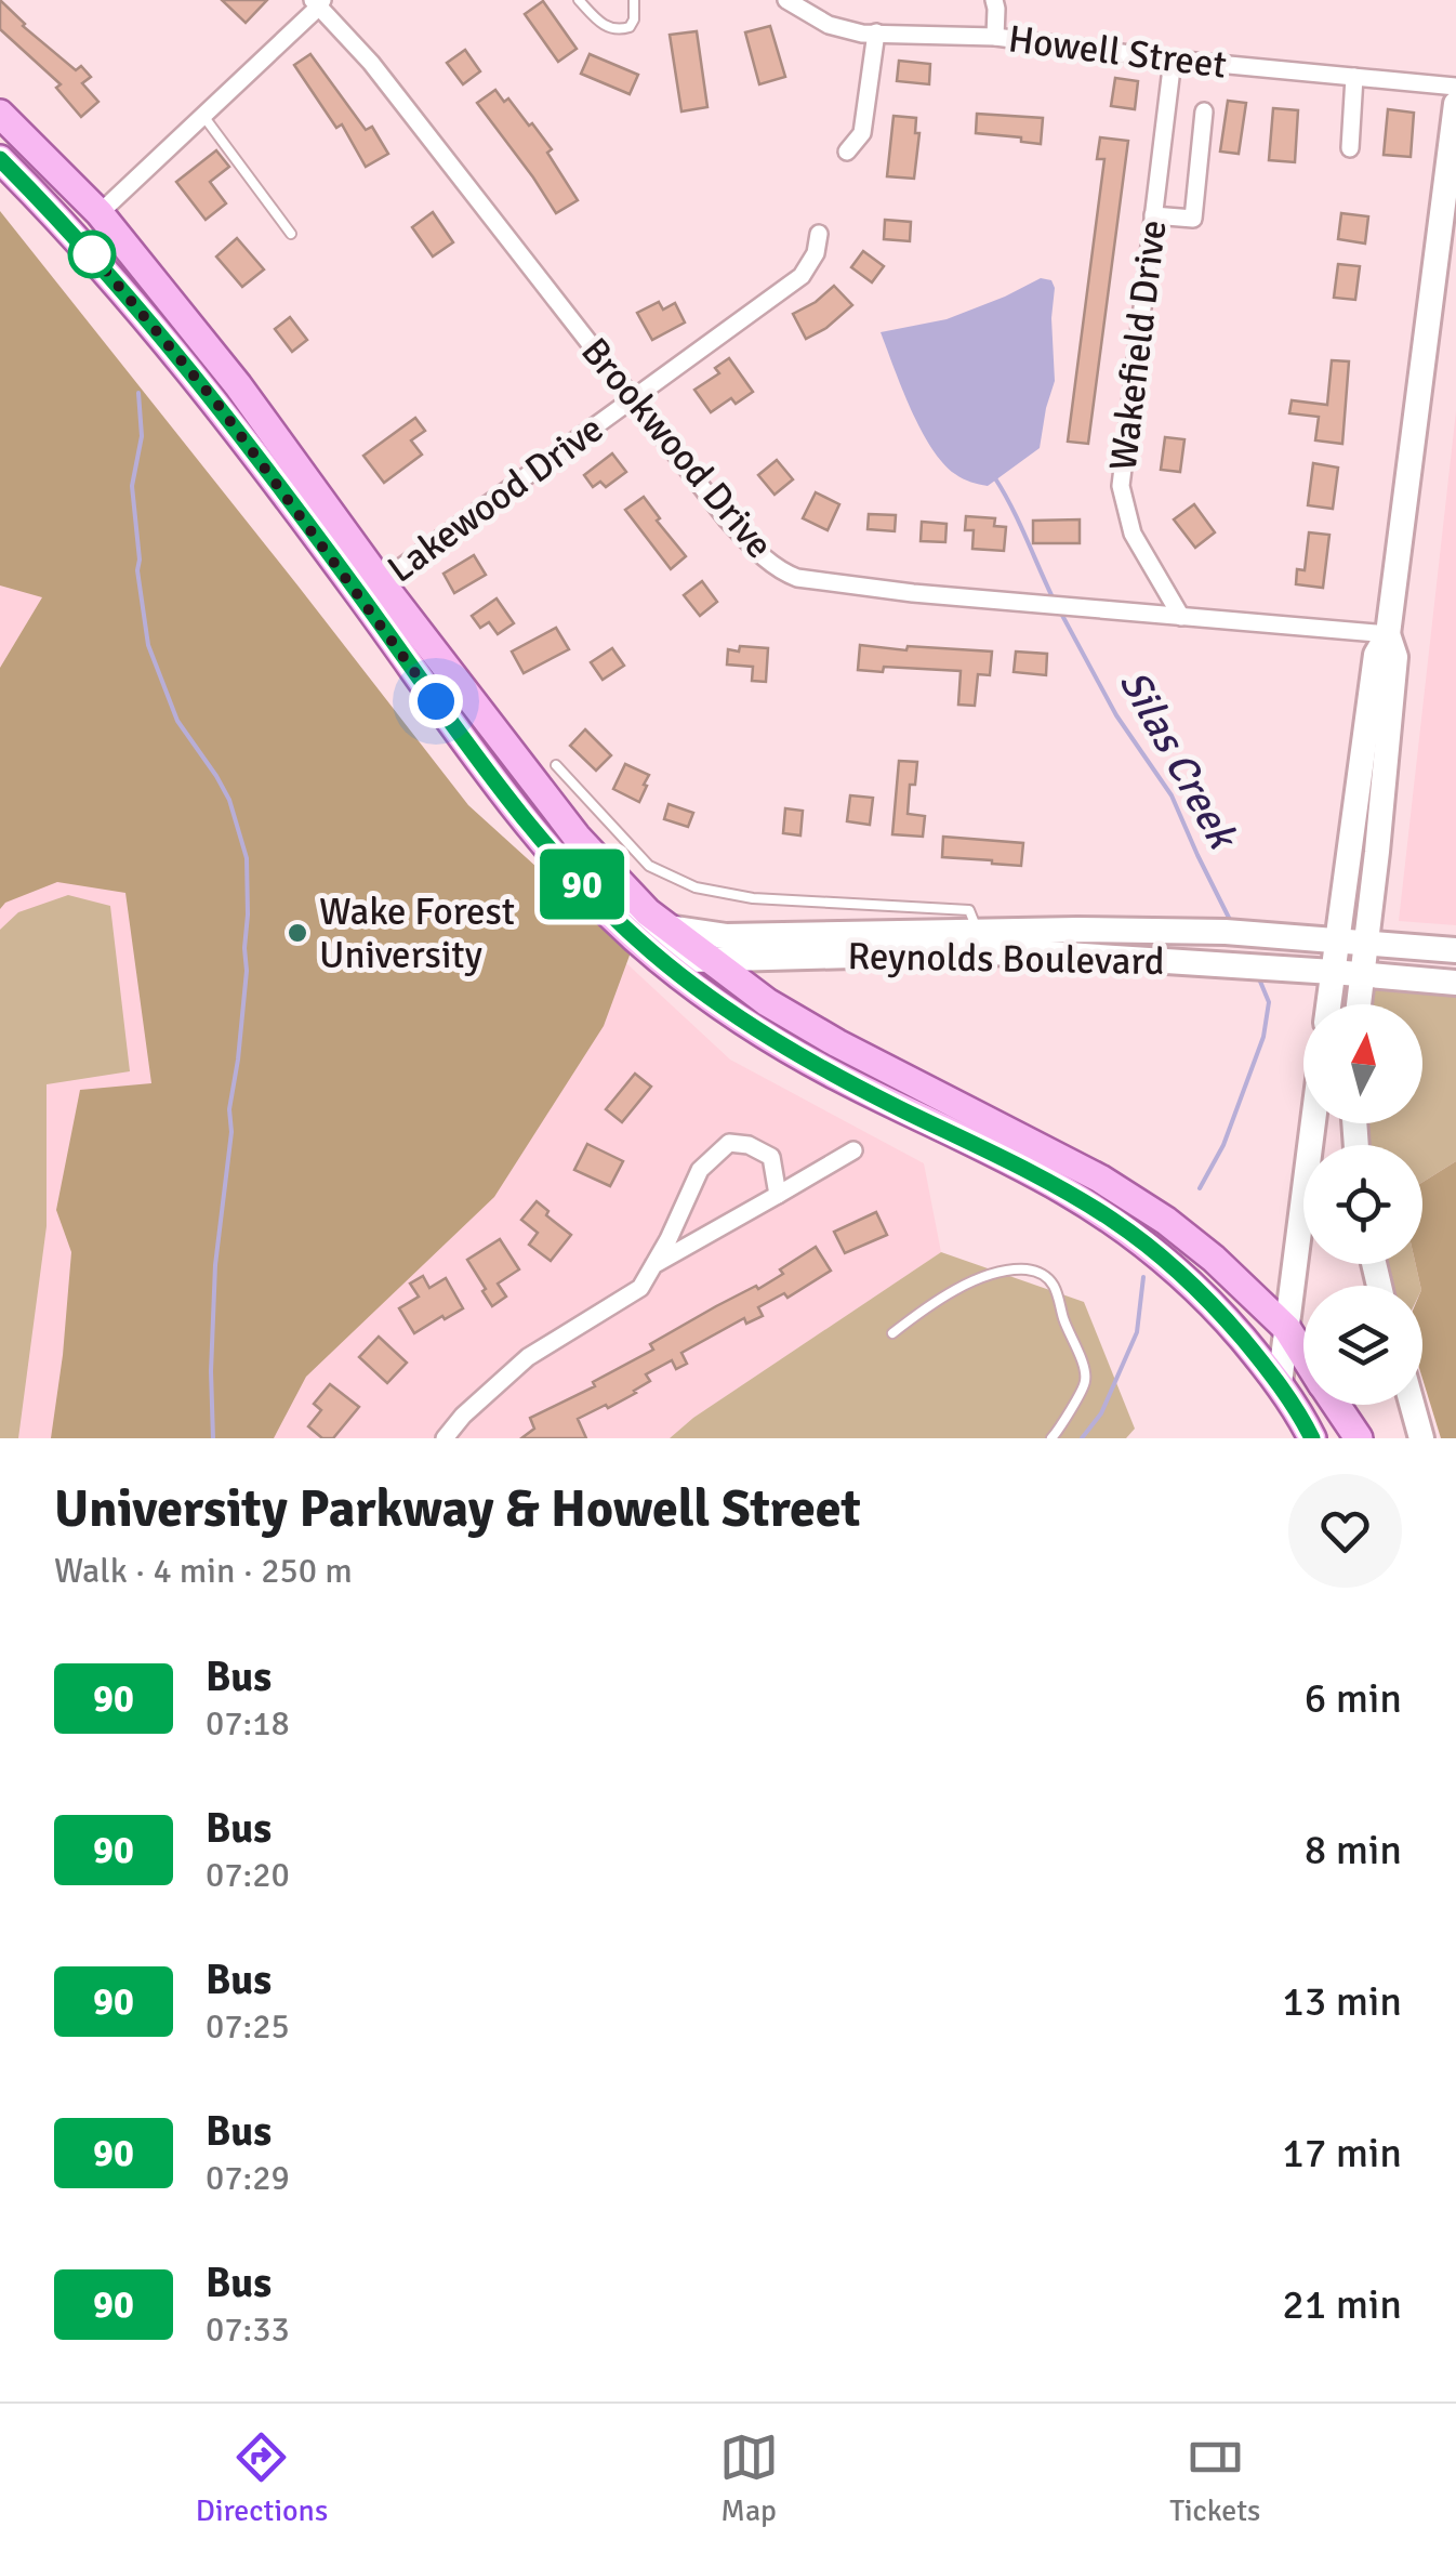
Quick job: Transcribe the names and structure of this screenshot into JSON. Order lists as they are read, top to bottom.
{
  "streets": {
    "main road": ["Reynolds Boulevard"],
    "street": [
      "Howell Street",
      "Wakefield Drive",
      "Brookwood Drive",
      "Lakewood Drive"
    ]
  },
  "crossings": [
    ["Howell Street", "Wakefield Drive"],
    ["Wakefield Drive", "Brookwood Drive"],
    ["Brookwood Drive", "Lakewood Drive"]
  ],
  "water": ["Silas Creek"],
  "places": ["Wake Forest University"],
  "lines": ["bus line 90"],
  "north": "top",
  "page": {
    "on_map": "90",
    "heading": ["University Parkway & Howell Street", "Walk · 4 min · 250 m"],
    "list": [
      {
        "mark": "90",
        "name": "Bus",
        "note": "07:18",
        "value": "6 min"
      },
      {
        "mark": "90",
        "name": "Bus",
        "note": "07:20",
        "value": "8 min"
      },
      {
        "mark": "90",
        "name": "Bus",
        "note": "07:25",
        "value": "13 min"
      },
      {
        "mark": "90",
        "name": "Bus",
        "note": "07:29",
        "value": "17 min"
      },
      {
        "mark": "90",
        "name": "Bus",
        "note": "07:33",
        "value": "21 min"
      }
    ],
    "tabs": ["Directions", "Map", "Tickets"]
  }
}
